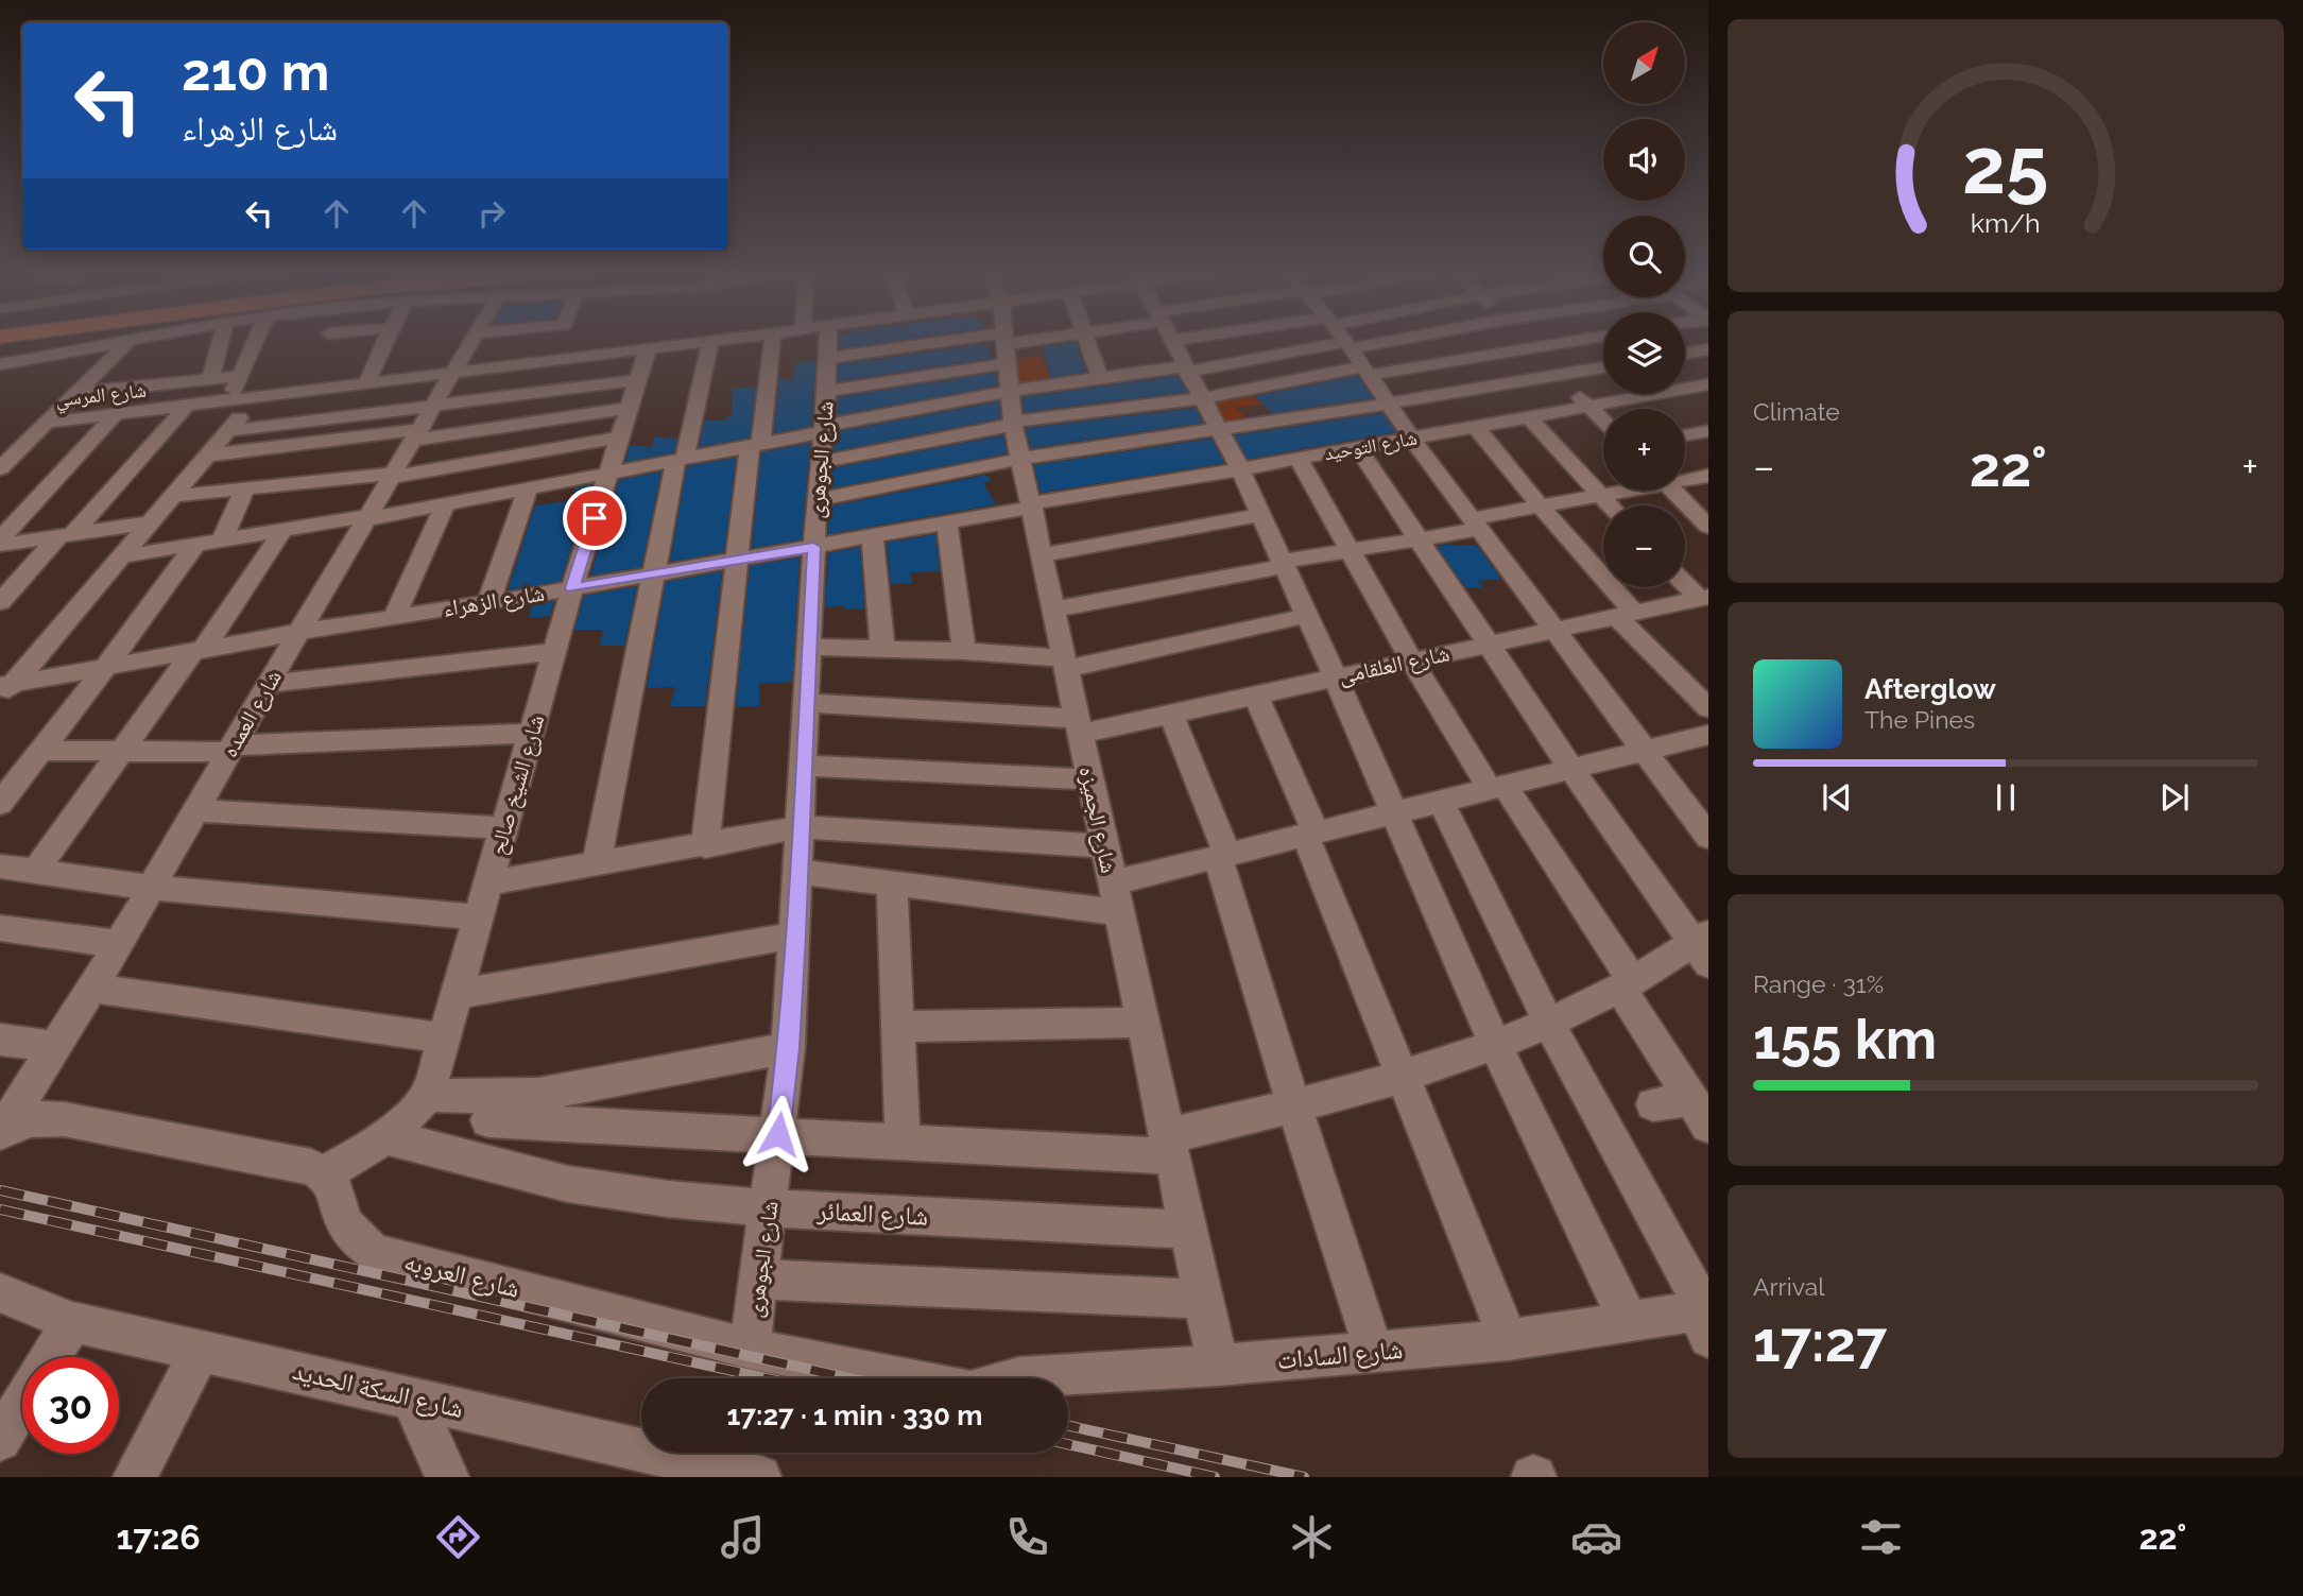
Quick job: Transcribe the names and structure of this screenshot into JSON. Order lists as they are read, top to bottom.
{
  "streets": {
    "street": [
      "شارع المرسي",
      "شارع التوحيد",
      "شارع الجوهرى",
      "شارع الزهراء",
      "شارع العلقامى",
      "شارع العمده",
      "شارع الشيخ صالح",
      "شارع الجميزه",
      "شارع العمائر",
      "شارع العروبه",
      "شارع السادات",
      "شارع السكة الحديد"
    ]
  },
  "crossings": [
    ["شارع المرسي", "شارع العمده"],
    ["شارع المرسي", "شارع الشيخ صالح"],
    ["شارع التوحيد", "شارع الزهراء"],
    ["شارع التوحيد", "شارع الجميزه"],
    ["شارع الجوهرى", "شارع الزهراء"],
    ["شارع الجوهرى", "شارع العلقامى"],
    ["شارع الجوهرى", "شارع العمائر"],
    ["شارع الجوهرى", "شارع العروبه"],
    ["شارع الزهراء", "شارع العمده"],
    ["شارع الزهراء", "شارع الشيخ صالح"],
    ["شارع الزهراء", "شارع الجميزه"],
    ["شارع العلقامى", "شارع الجميزه"],
    ["شارع الشيخ صالح", "شارع العمائر"],
    ["شارع الشيخ صالح", "شارع العروبه"],
    ["شارع الجميزه", "شارع العمائر"],
    ["شارع الجميزه", "شارع السادات"]
  ],
  "north": "top right",
  "page": {
    "map_buttons": ["+", "−"],
    "turn": ["210 m", "شارع الزهراء"],
    "tile": [
      "Climate",
      ["Range · 31%", "155 km"],
      ["Arrival", "17:27"]
    ],
    "heat": ["−", "22°", "+"],
    "song": ["Afterglow", "The Pines"],
    "limit": "30",
    "trip": "17:27 · 1 min · 330 m",
    "tabs": ["17:26", "22°"],
    "gauge": ["25", "km/h"]
  }
}
